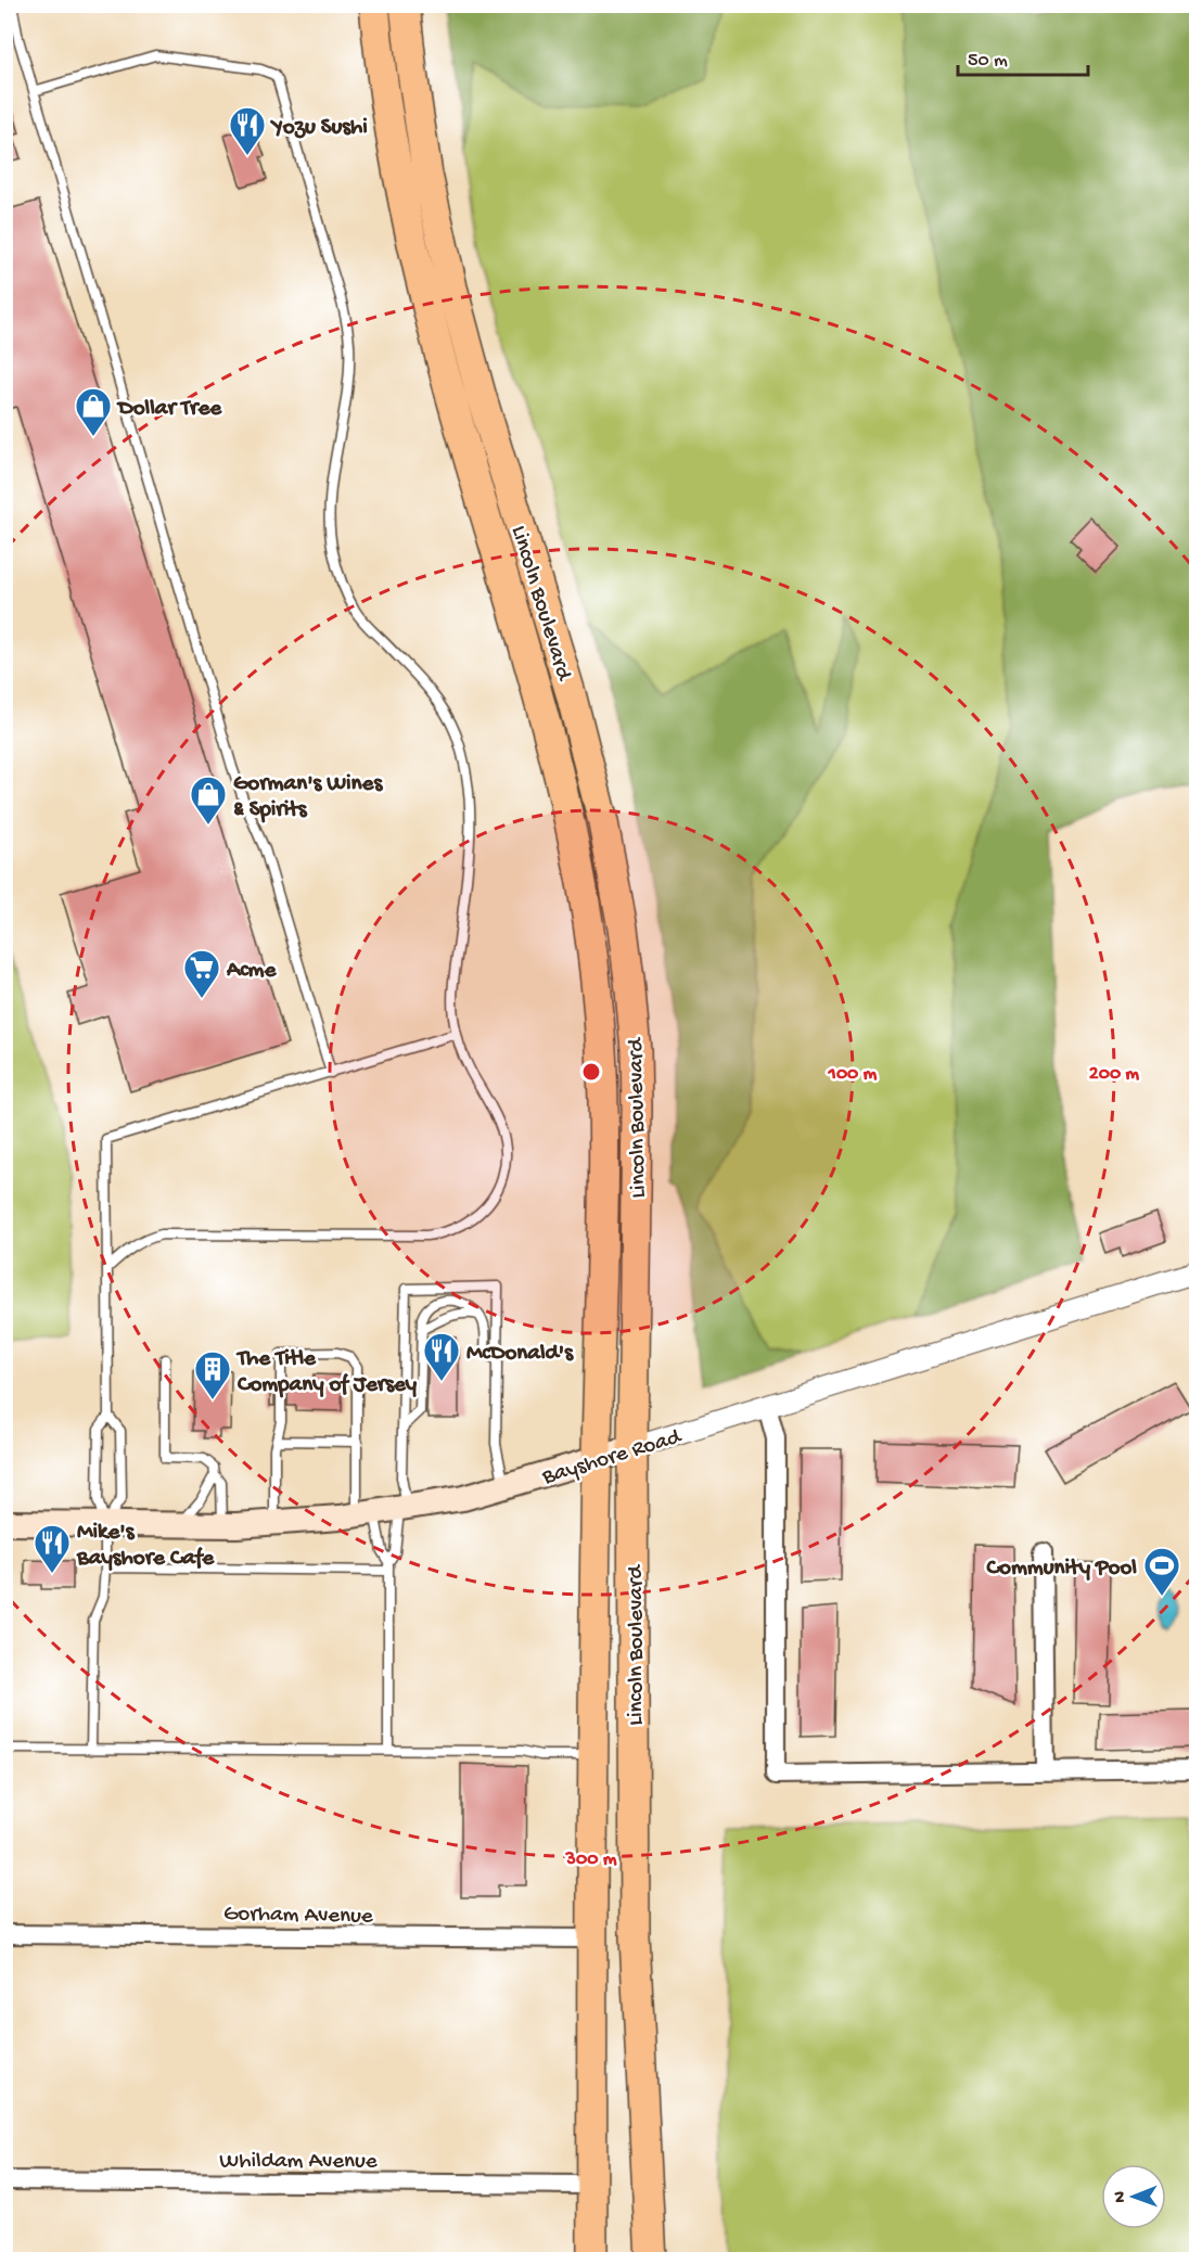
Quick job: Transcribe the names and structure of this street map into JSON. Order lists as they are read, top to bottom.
{
  "streets": {
    "highway": ["Lincoln Boulevard"],
    "main road": ["Bayshore Road"],
    "street": ["Gorham Avenue", "Whildam Avenue"]
  },
  "crossings": [
    ["Lincoln Boulevard", "Bayshore Road"],
    ["Lincoln Boulevard", "Gorham Avenue"],
    ["Lincoln Boulevard", "Whildam Avenue"]
  ],
  "places": {
    "restaurant": ["Yozu Sushi", "McDonald's", "Mike's Bayshore Cafe"],
    "shop": ["Dollar Tree", "Gorman's Wines & Spirits"],
    "supermarket": ["Acme"],
    "building": ["The Title Company of Jersey"],
    "sports": ["Community Pool"]
  },
  "scale_bar": "50 m",
  "north": "left",
  "rings": ["100 m", "200 m", "300 m"]
}
